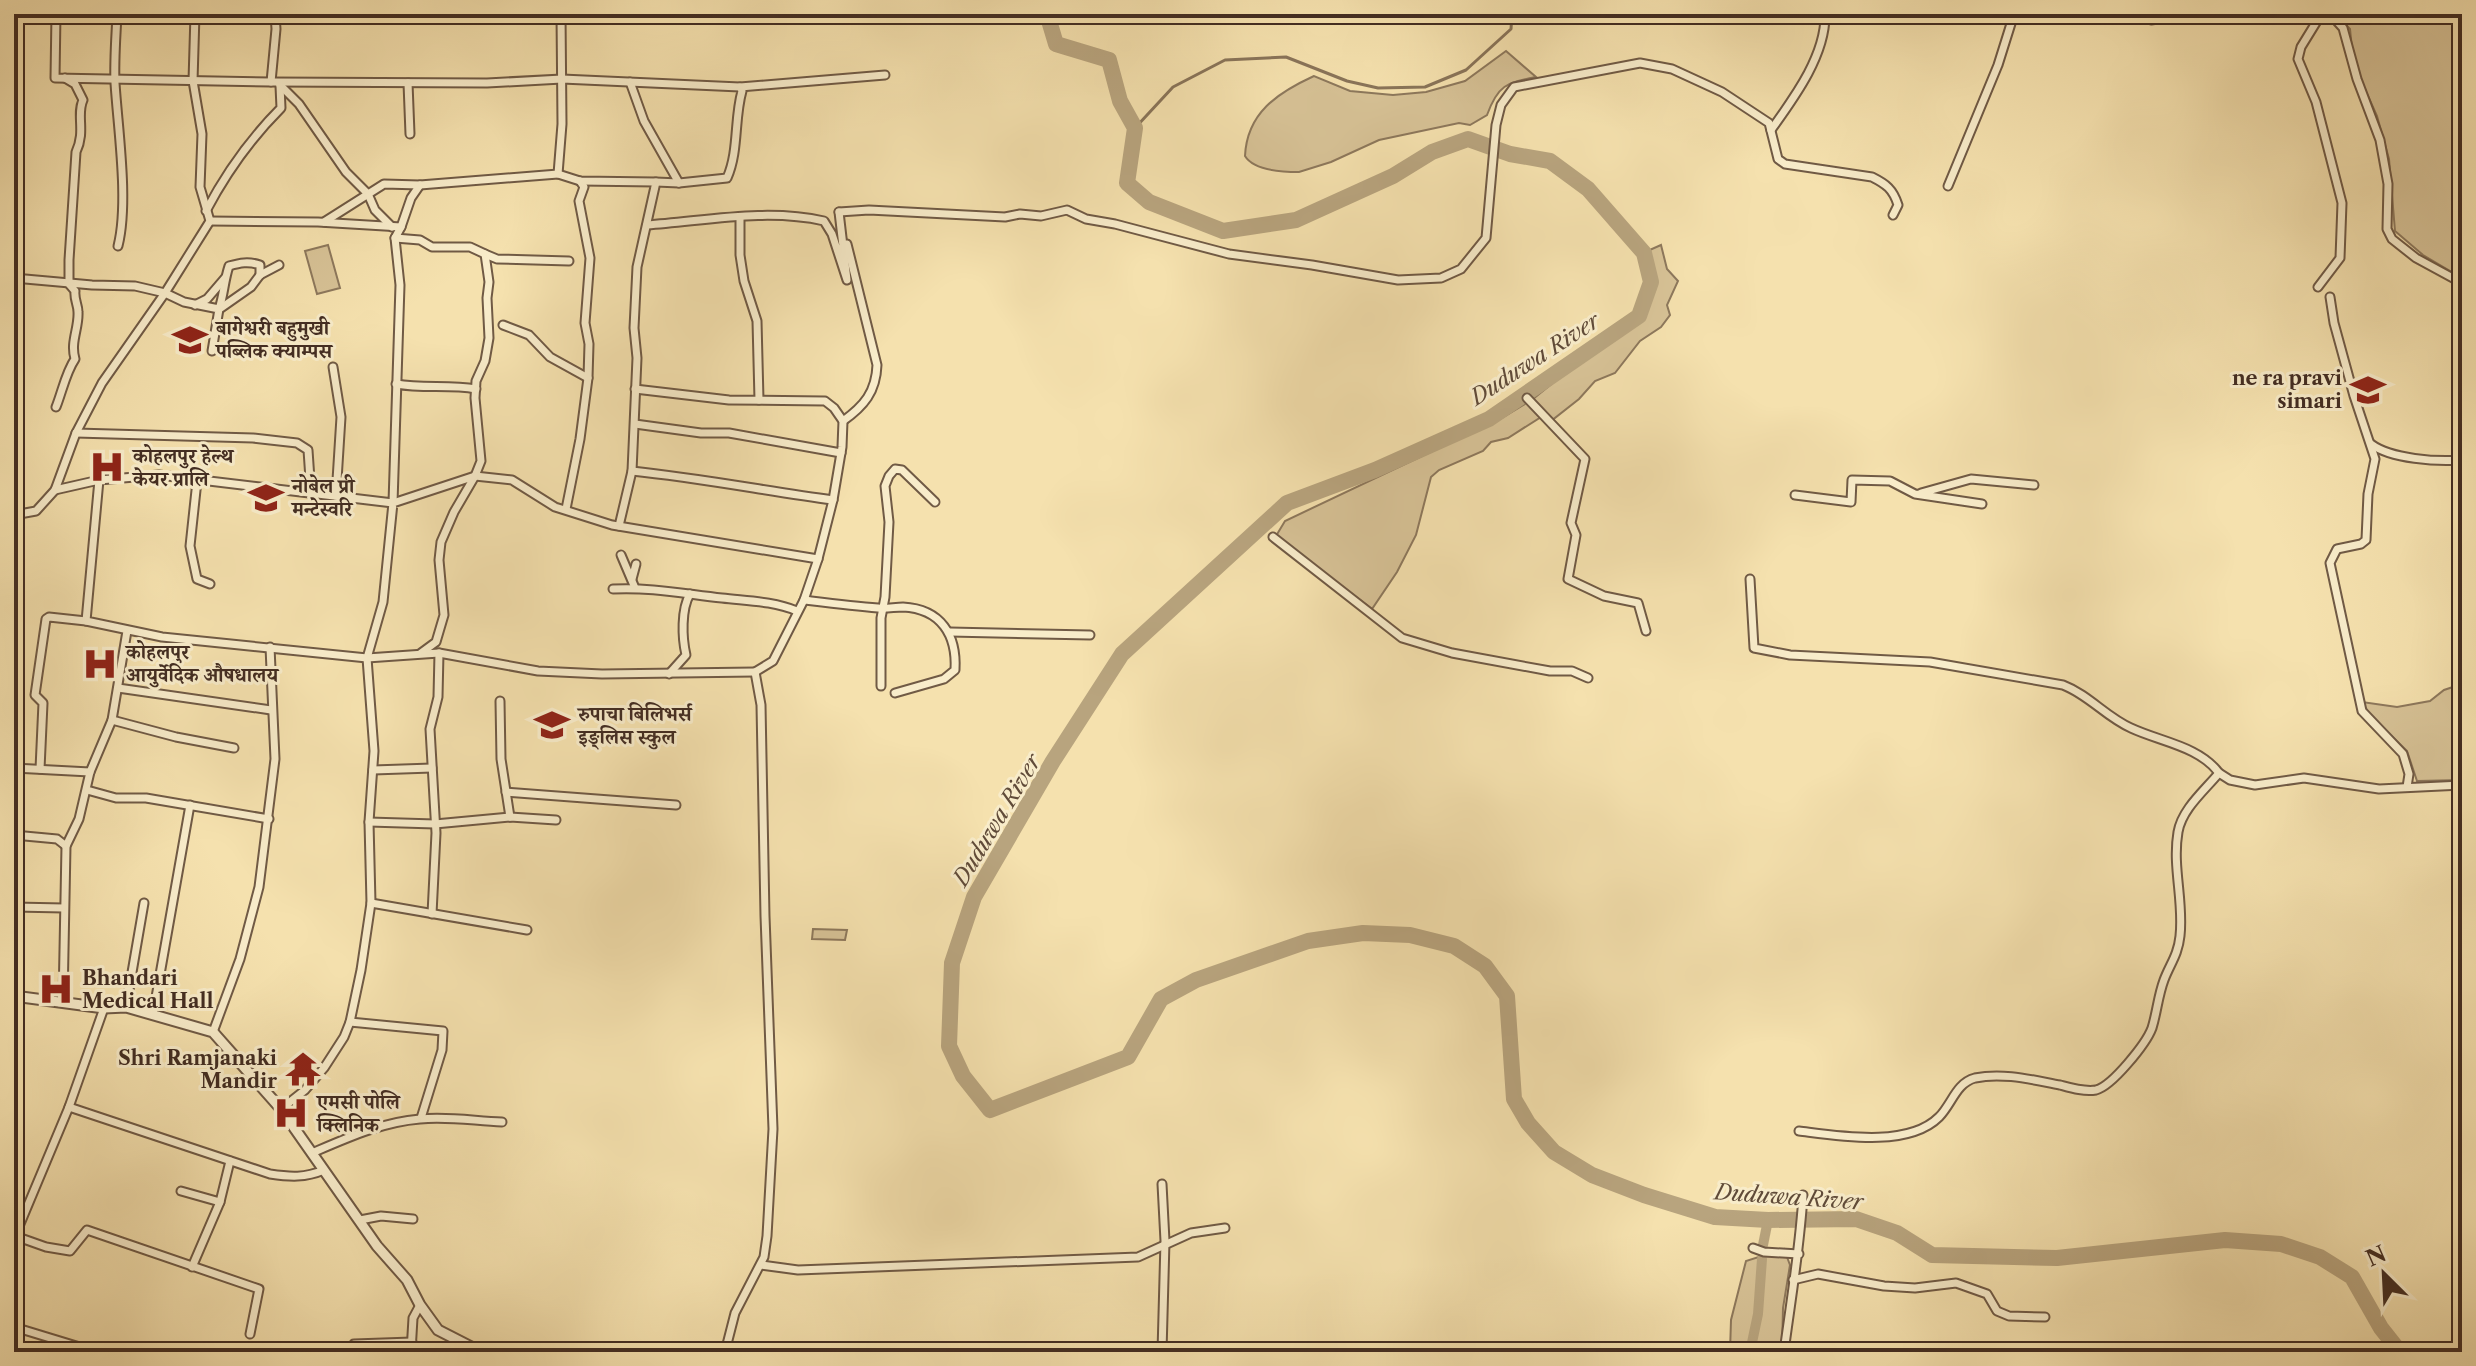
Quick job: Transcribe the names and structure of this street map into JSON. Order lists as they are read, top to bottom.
{
  "water": ["Duduwa River"],
  "places": {
    "school or university": [
      "बागेश्वरी बहुमुखी पब्लिक क्याम्पस",
      "ne ra pravi simari",
      "नोबेल प्री मन्टेस्वरि",
      "रुपाचा बिलिभर्स इङ्लिस स्कुल"
    ],
    "hospital": [
      "कोहलपुर हेल्थ केयर प्रालि",
      "कोहलपुर आयुर्वेदिक औषधालय",
      "Bhandari Medical Hall",
      "एमसी पोलि क्लिनिक"
    ],
    "temple": ["Shri Ramjanaki Mandir"]
  },
  "north": "top left"
}
